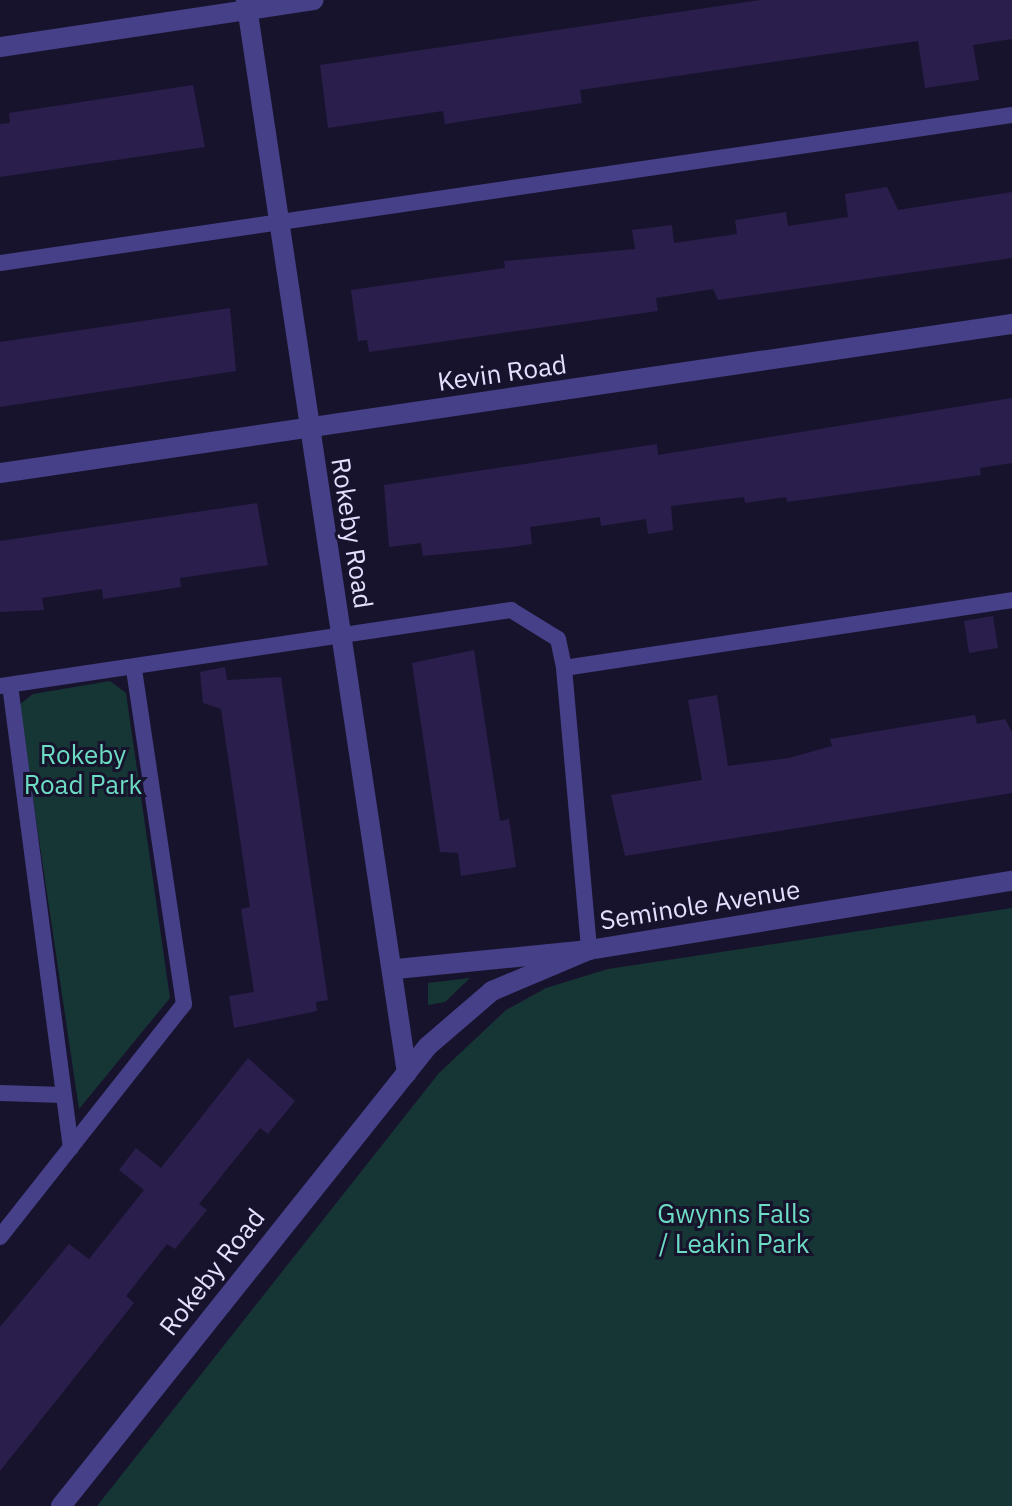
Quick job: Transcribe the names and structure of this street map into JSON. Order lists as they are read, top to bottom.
{
  "streets": {
    "street": ["Kevin Road", "Rokeby Road", "Seminole Avenue"]
  },
  "crossings": [
    ["Kevin Road", "Rokeby Road"],
    ["Rokeby Road", "Seminole Avenue"]
  ],
  "parks": ["Rokeby Road Park", "Gwynns Falls / Leakin Park"]
}
